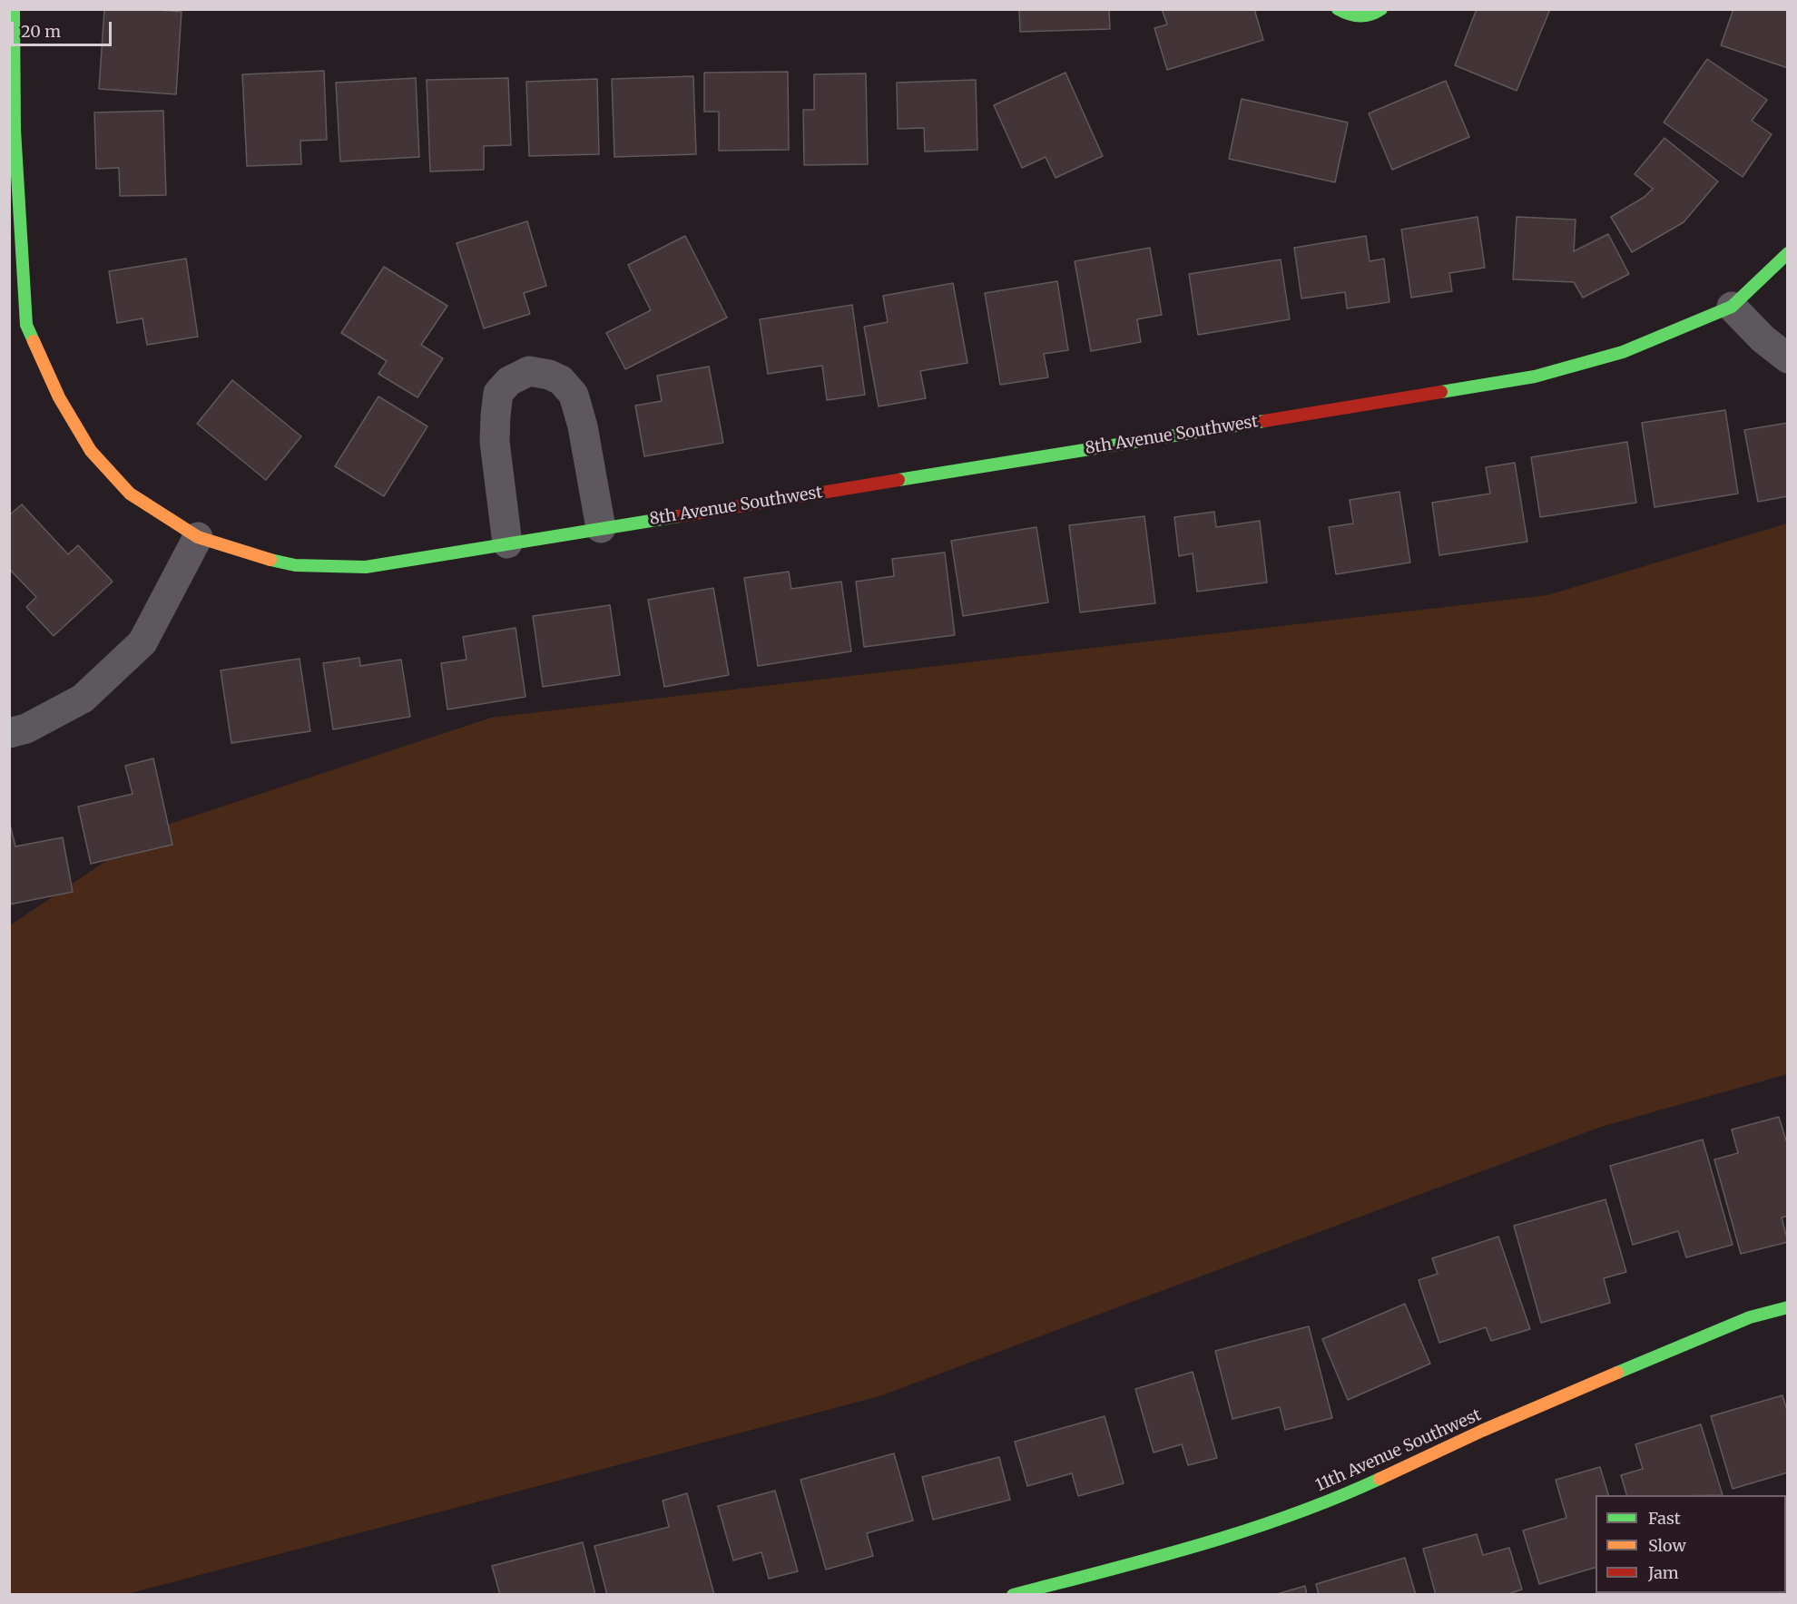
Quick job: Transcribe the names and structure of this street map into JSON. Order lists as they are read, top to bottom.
{
  "streets": {
    "street": ["8th Avenue Southwest", "11th Avenue Southwest"]
  },
  "legend": ["Fast", "Slow", "Jam"],
  "scale_bar": "20 m"
}
